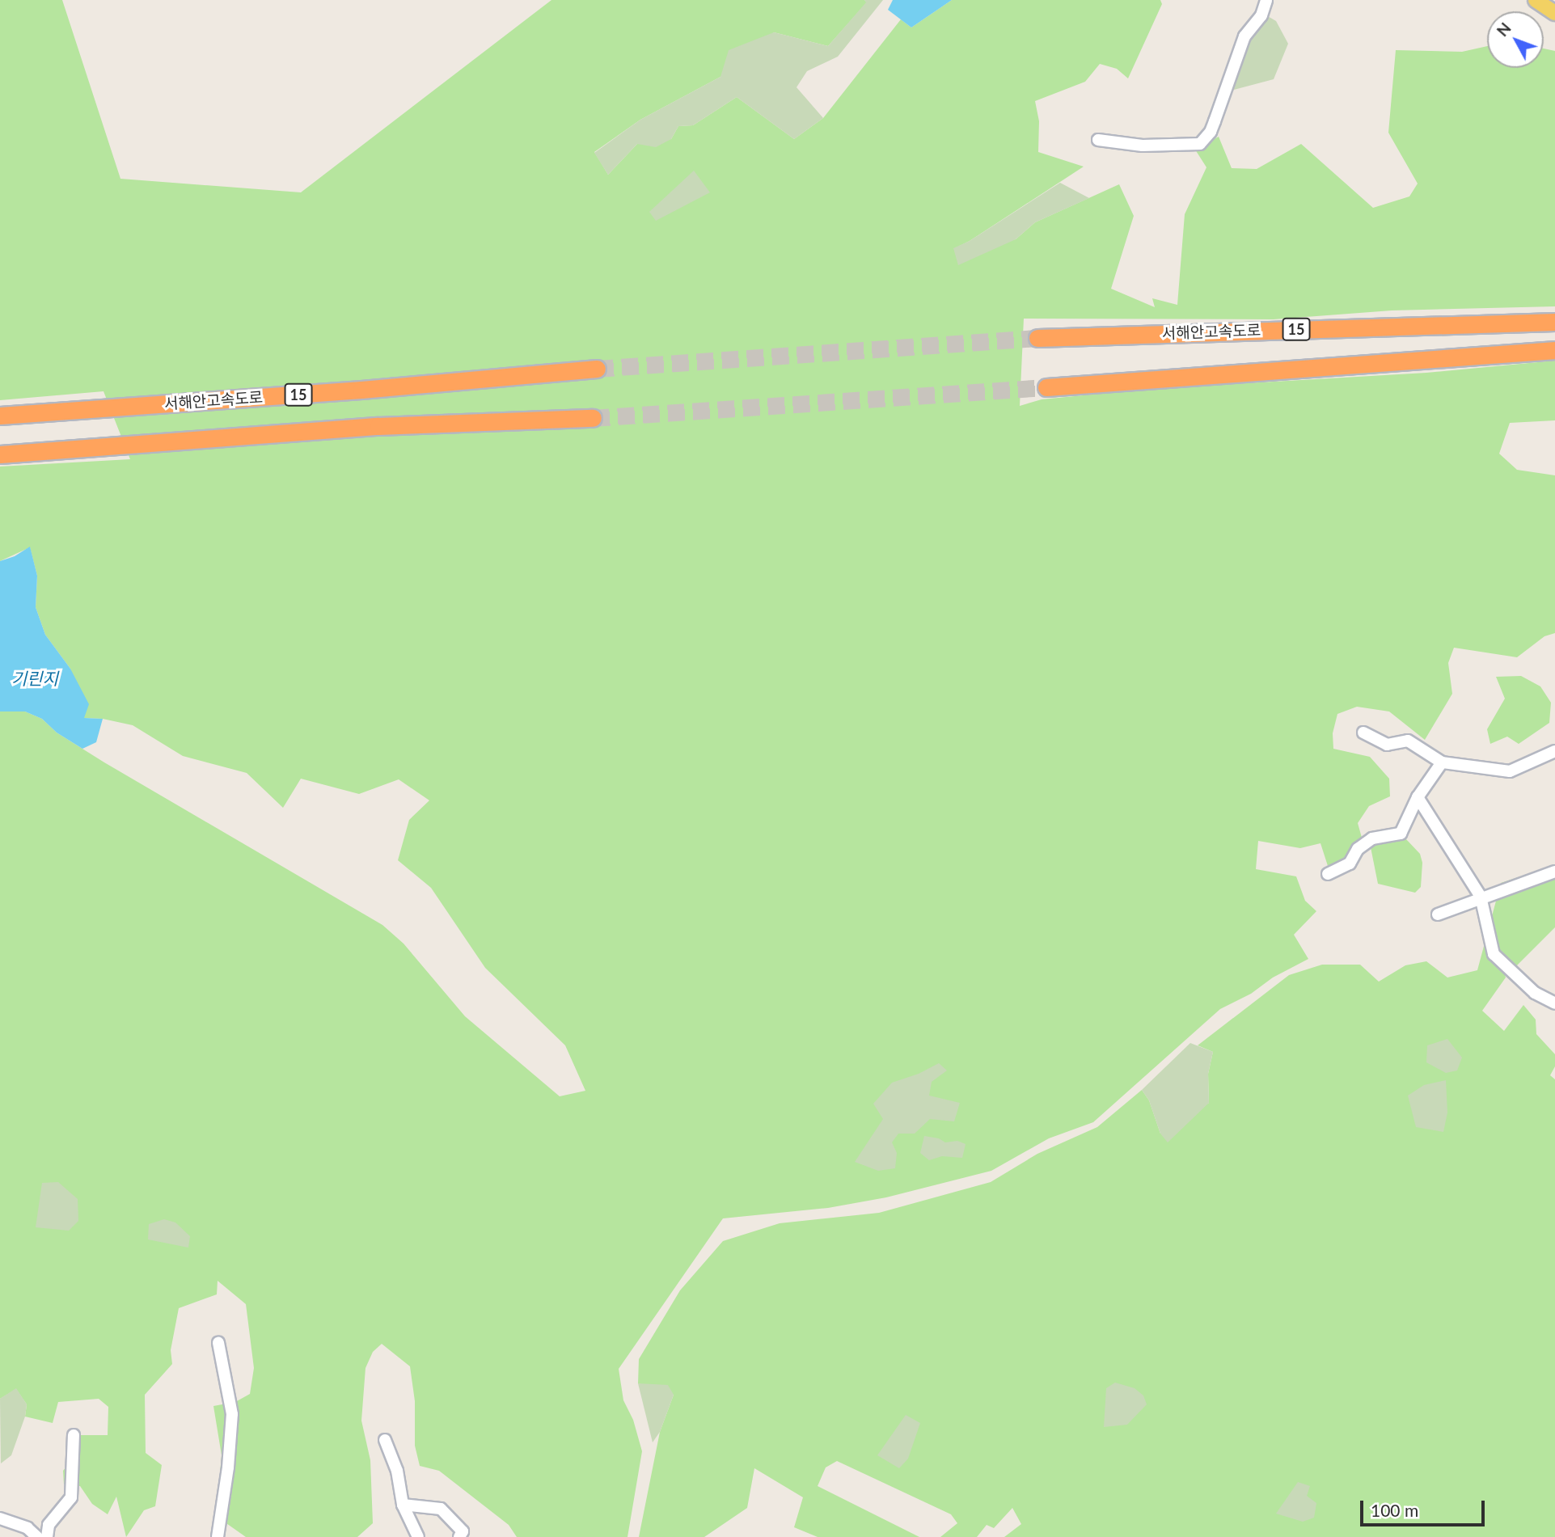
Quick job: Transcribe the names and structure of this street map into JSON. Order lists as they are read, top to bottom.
{
  "streets": {
    "highway": ["15", "서해안고속도로"]
  },
  "water": ["기린지"],
  "scale_bar": "100 m",
  "north": "top left"
}
